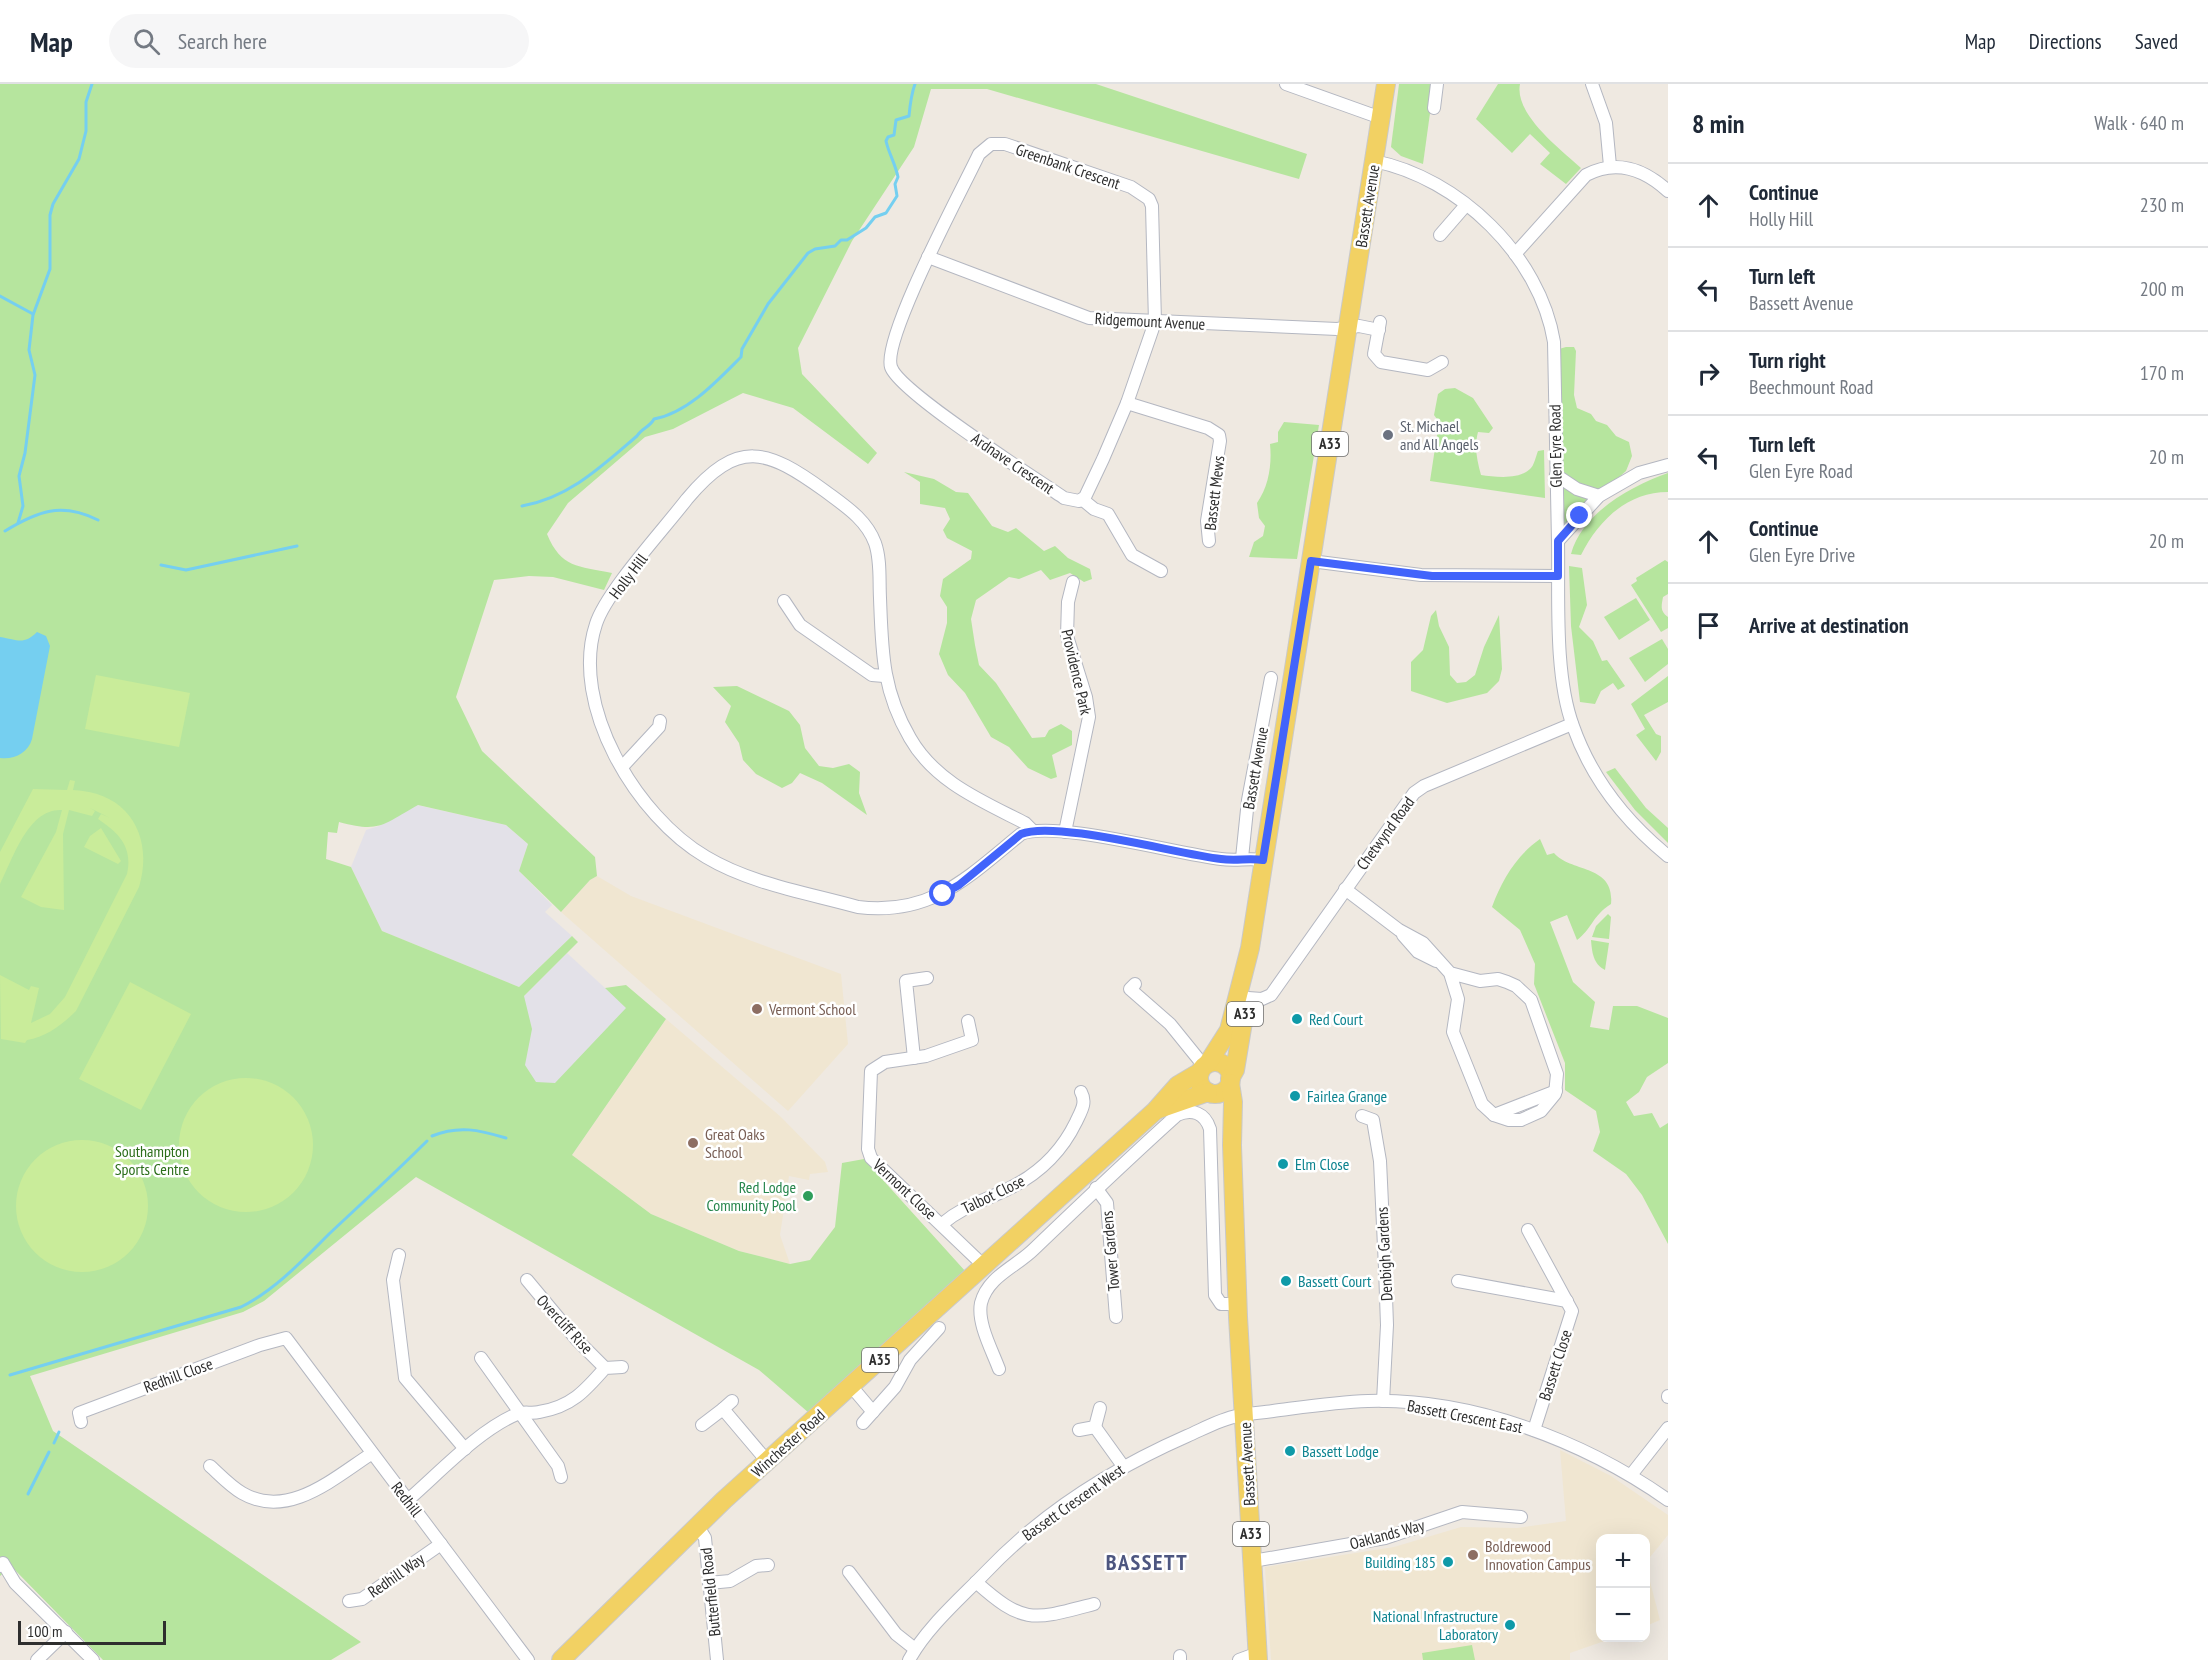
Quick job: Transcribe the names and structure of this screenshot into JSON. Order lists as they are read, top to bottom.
{
  "streets": {
    "main road": [
      "Bassett Avenue",
      "A33",
      "A35",
      "Winchester Road"
    ],
    "street": [
      "Greenbank Crescent",
      "Ridgemount Avenue",
      "Glen Eyre Road",
      "Ardnave Crescent",
      "Bassett Mews",
      "Holly Hill",
      "Providence Park",
      "Chetwynd Road",
      "Vermont Close",
      "Talbot Close",
      "Tower Gardens",
      "Denbigh Gardens",
      "Overcliff Rise",
      "Bassett Close",
      "Redhill Close",
      "Bassett Crescent East",
      "Redhill",
      "Bassett Crescent West",
      "Oaklands Way",
      "Redhill Way",
      "Butterfield Road"
    ]
  },
  "crossings": [
    ["Greenbank Crescent", "Ridgemount Avenue"],
    ["Greenbank Crescent", "Ardnave Crescent"],
    ["Bassett Avenue", "Ridgemount Avenue"],
    ["Bassett Avenue", "Glen Eyre Road"],
    ["Bassett Avenue", "Holly Hill"],
    ["Bassett Avenue", "Chetwynd Road"],
    ["Bassett Avenue", "Bassett Crescent East"],
    ["Bassett Avenue", "Winchester Road"],
    ["Bassett Avenue", "Bassett Crescent West"],
    ["Bassett Avenue", "Oaklands Way"],
    ["Ridgemount Avenue", "Ardnave Crescent"],
    ["Glen Eyre Road", "Chetwynd Road"],
    ["Holly Hill", "Providence Park"],
    ["Vermont Close", "Talbot Close"],
    ["Vermont Close", "Winchester Road"],
    ["Denbigh Gardens", "Bassett Crescent East"],
    ["Bassett Close", "Bassett Crescent East"],
    ["Redhill Close", "Redhill"],
    ["Bassett Crescent East", "Bassett Crescent West"],
    ["Winchester Road", "Butterfield Road"],
    ["Redhill", "Redhill Way"]
  ],
  "districts": ["BASSETT"],
  "parks": ["Southampton Sports Centre"],
  "places": [
    "St. Michael and All Angels",
    "Vermont School",
    "Red Court",
    "Fairlea Grange",
    "Great Oaks School",
    "Elm Close",
    "Red Lodge Community Pool",
    "Bassett Court",
    "Bassett Lodge",
    "Boldrewood Innovation Campus",
    "Building 185",
    "National Infrastructure Laboratory"
  ],
  "scale_bar": "100 m",
  "page": {
    "header": "Map",
    "search": "Search here",
    "nav": ["Map", "Directions", "Saved"],
    "heading": ["8 min", "Walk · 640 m"],
    "list": [
      ["Continue", "Holly Hill", "230 m"],
      ["Turn left", "Bassett Avenue", "200 m"],
      ["Turn right", "Beechmount Road", "170 m"],
      ["Turn left", "Glen Eyre Road", "20 m"],
      ["Continue", "Glen Eyre Drive", "20 m"],
      "Arrive at destination"
    ],
    "map_buttons": ["+", "−"],
    "scale": "100 m"
  }
}
